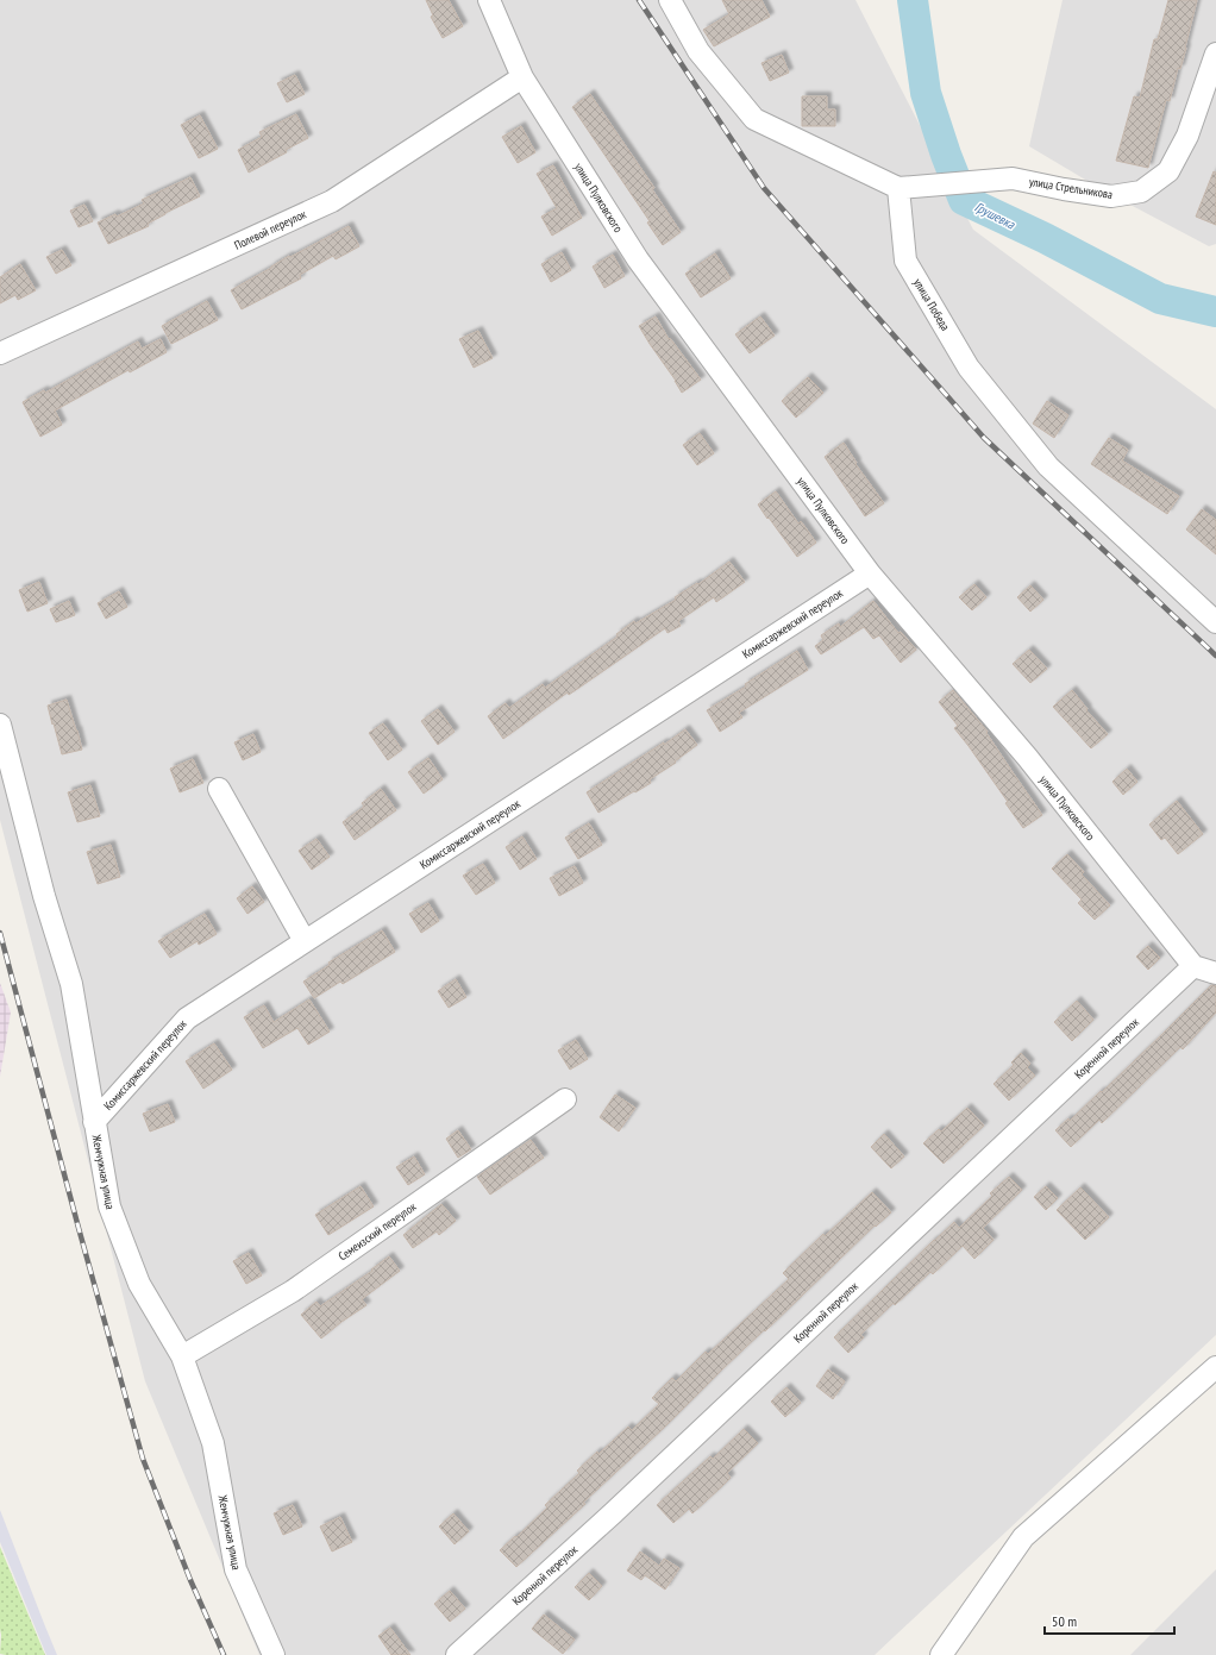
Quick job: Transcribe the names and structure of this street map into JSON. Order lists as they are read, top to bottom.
{
  "streets": {
    "street": [
      "улица Стрельникова",
      "улица Пулковского",
      "Полевой переулок",
      "улица Победа",
      "Комиссаржевский переулок",
      "Коренной переулок",
      "Жемчужная улица",
      "Семеизский переулок"
    ]
  },
  "crossings": [
    ["улица Стрельникова", "улица Победа"],
    ["улица Пулковского", "Полевой переулок"],
    ["улица Пулковского", "Комиссаржевский переулок"],
    ["улица Пулковского", "Коренной переулок"],
    ["Комиссаржевский переулок", "Жемчужная улица"],
    ["Жемчужная улица", "Семеизский переулок"]
  ],
  "water": ["Грушевка"],
  "scale_bar": "50 m"
}
